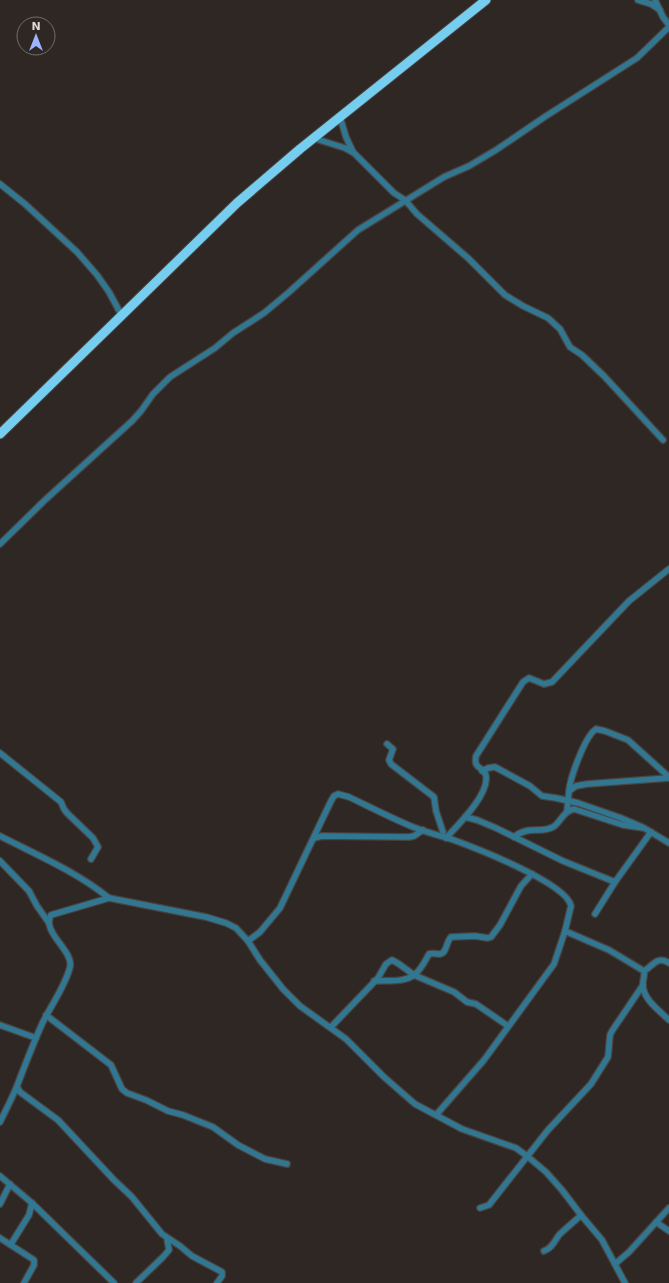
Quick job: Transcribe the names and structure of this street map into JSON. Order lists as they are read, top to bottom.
{
  "north": "top"
}
